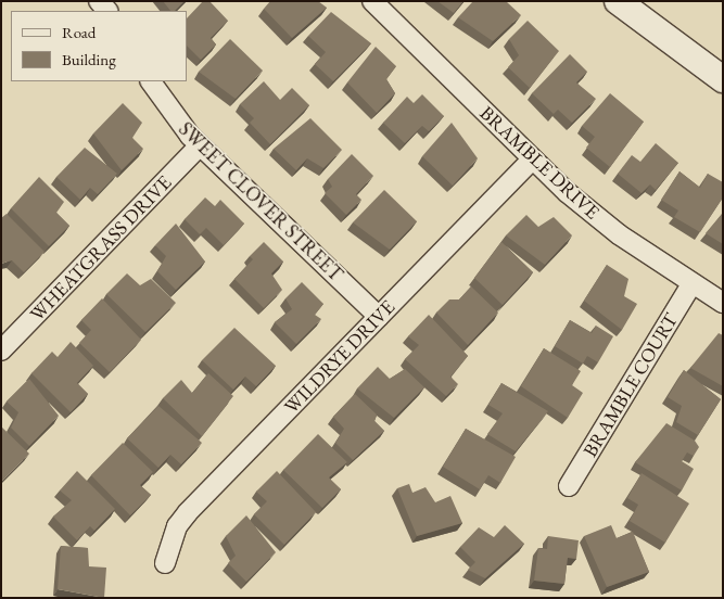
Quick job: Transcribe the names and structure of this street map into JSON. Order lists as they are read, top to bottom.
{
  "streets": {
    "street": [
      "BRAMBLE DRIVE",
      "SWEET CLOVER STREET",
      "WHEATGRASS DRIVE",
      "WILDRYE DRIVE",
      "BRAMBLE COURT"
    ]
  },
  "crossings": [
    ["BRAMBLE DRIVE", "WILDRYE DRIVE"],
    ["BRAMBLE DRIVE", "BRAMBLE COURT"],
    ["SWEET CLOVER STREET", "WHEATGRASS DRIVE"],
    ["SWEET CLOVER STREET", "WILDRYE DRIVE"]
  ],
  "legend": ["Road", "Building"]
}
